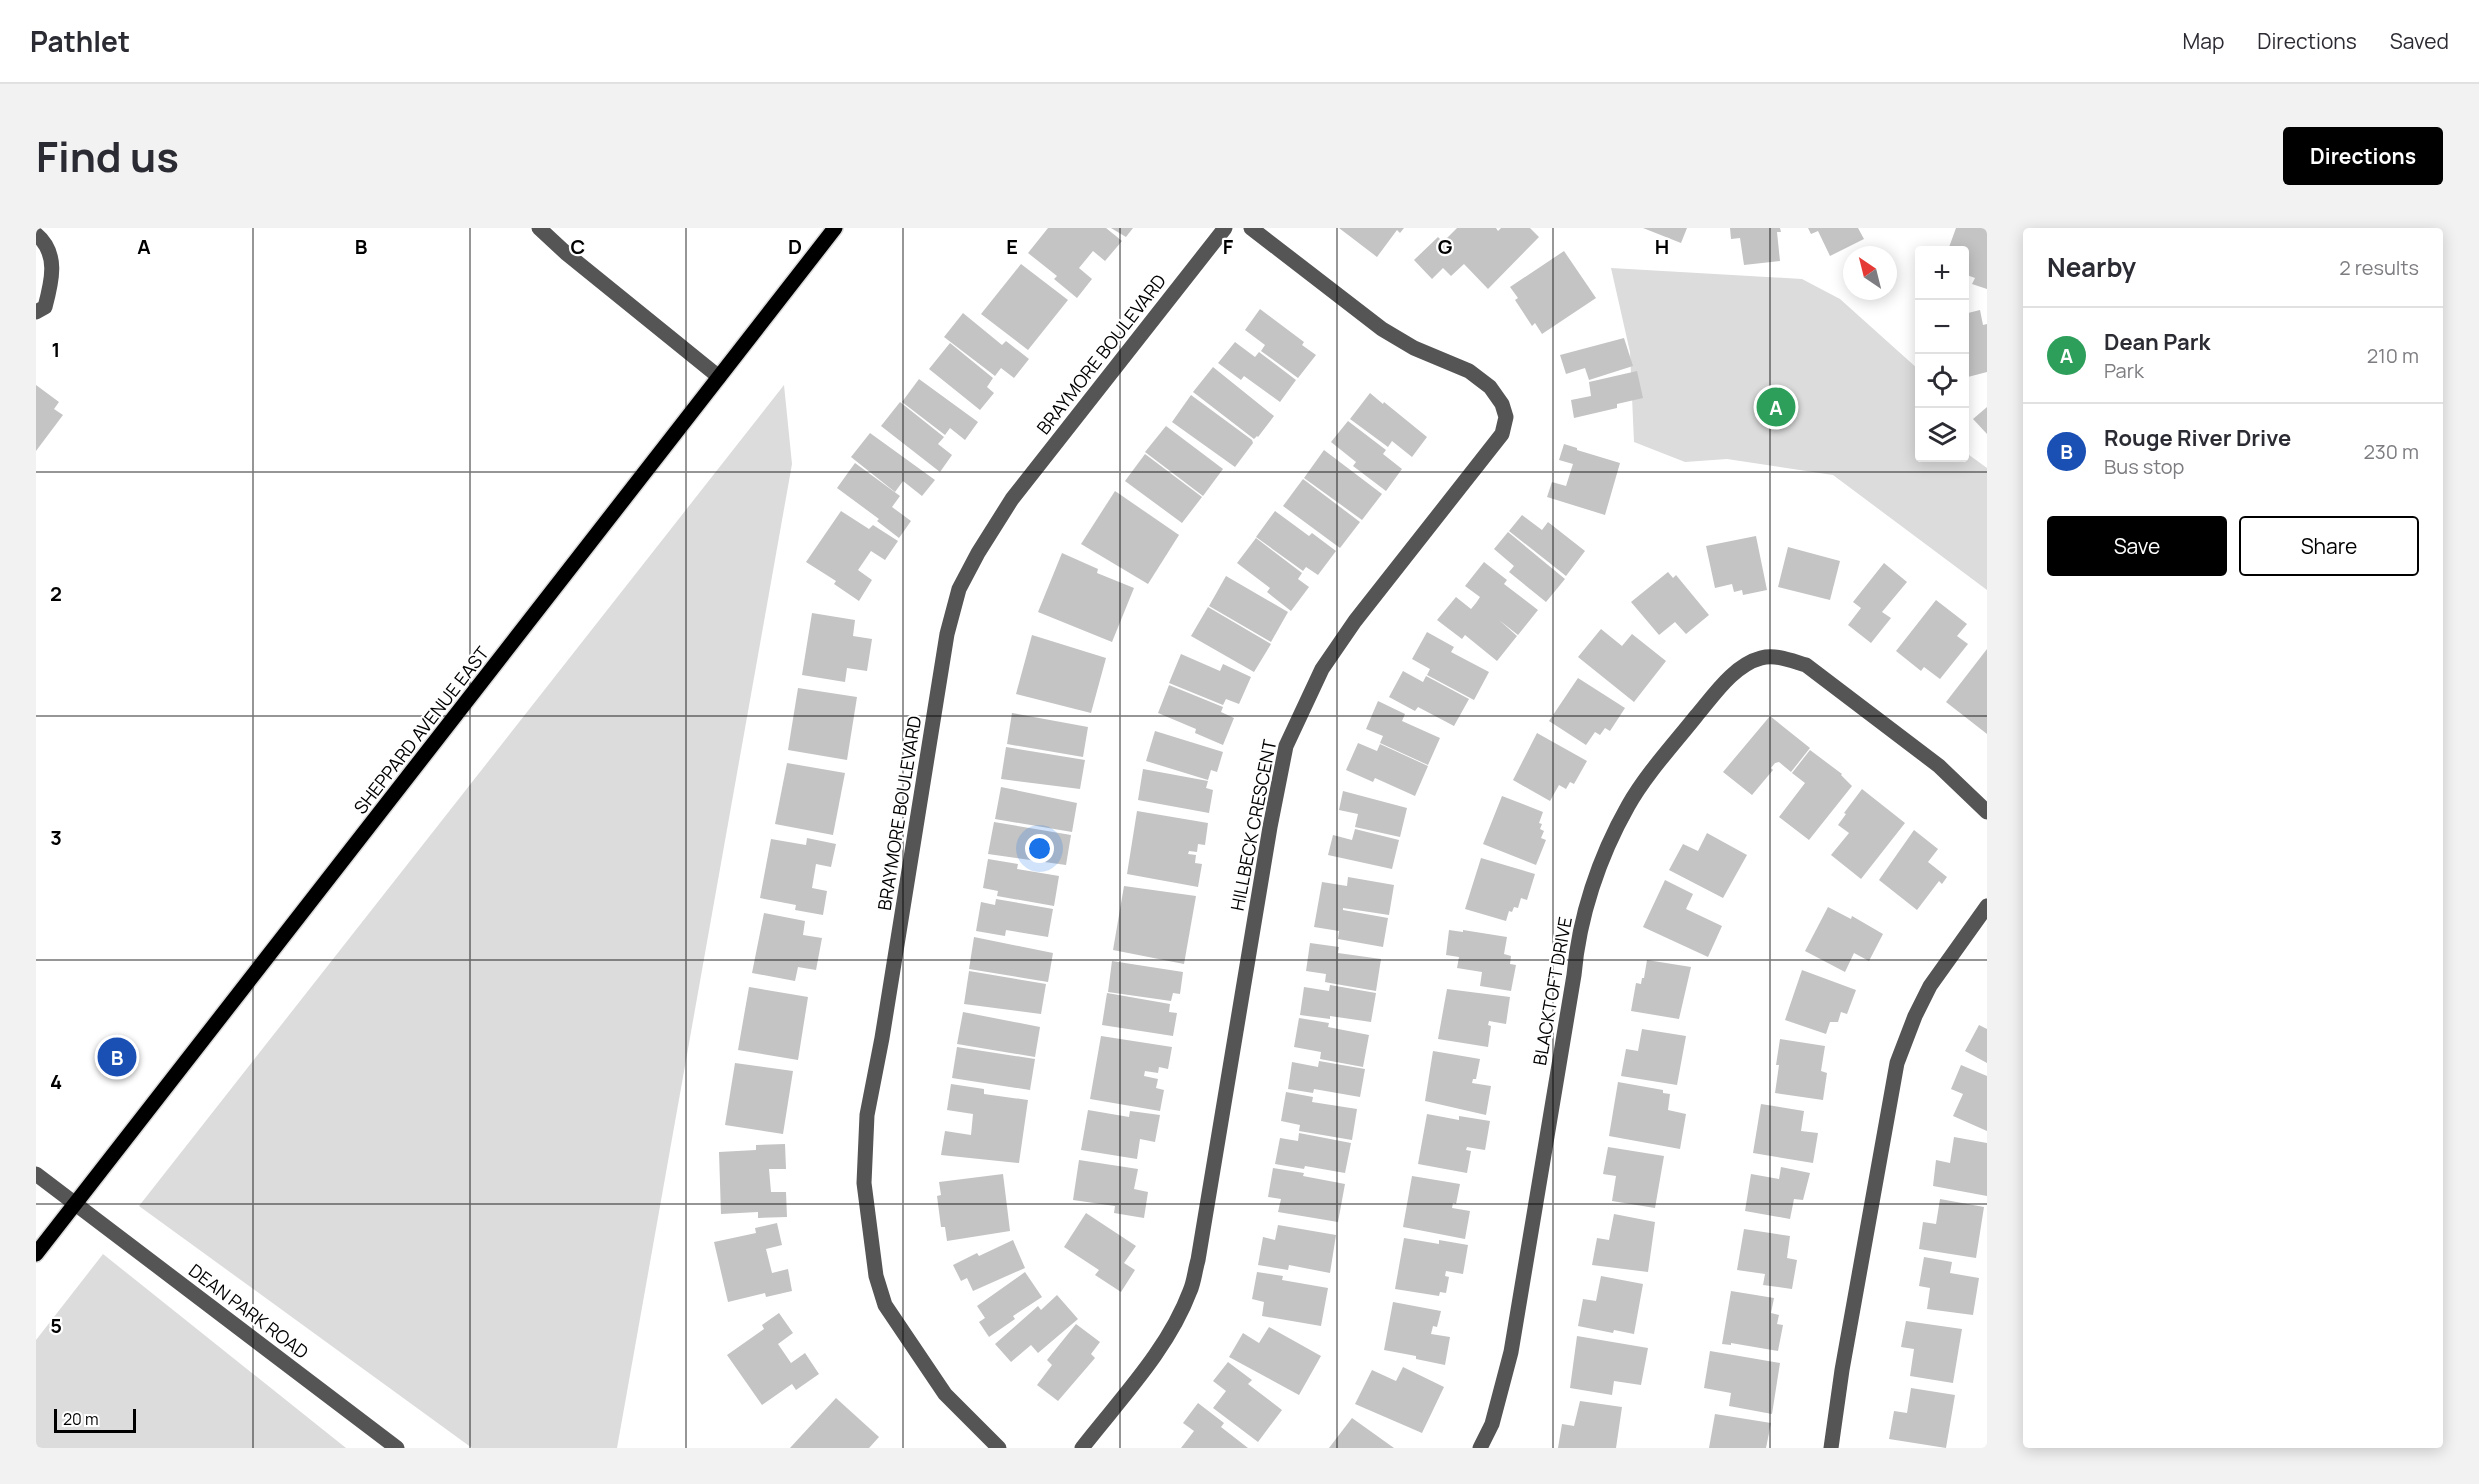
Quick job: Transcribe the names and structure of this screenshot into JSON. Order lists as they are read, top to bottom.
{
  "streets": {
    "main road": ["SHEPPARD AVENUE EAST"],
    "street": [
      "BRAYMORE BOULEVARD",
      "HILLBECK CRESCENT",
      "BLACKTOFT DRIVE",
      "DEAN PARK ROAD"
    ]
  },
  "crossings": [
    ["SHEPPARD AVENUE EAST", "DEAN PARK ROAD"]
  ],
  "scale_bar": "20 m",
  "north": "top left",
  "page": {
    "header": "Pathlet",
    "nav": ["Map", "Directions", "Saved"],
    "title": "Find us",
    "buttons": [
      "Directions",
      ["Save", "Share"]
    ],
    "heading": ["Nearby", "2 results"],
    "map_buttons": ["+", "−"],
    "list": [
      {
        "mark": "A",
        "name": "Dean Park",
        "note": "Park",
        "value": "210 m"
      },
      {
        "mark": "B",
        "name": "Rouge River Drive",
        "note": "Bus stop",
        "value": "230 m"
      }
    ],
    "pins": ["A", "B"],
    "scale": "20 m"
  },
  "grid": {
    "columns": [
      "A",
      "B",
      "C",
      "D",
      "E",
      "F",
      "G",
      "H"
    ],
    "rows": [
      "1",
      "2",
      "3",
      "4",
      "5"
    ]
  }
}
